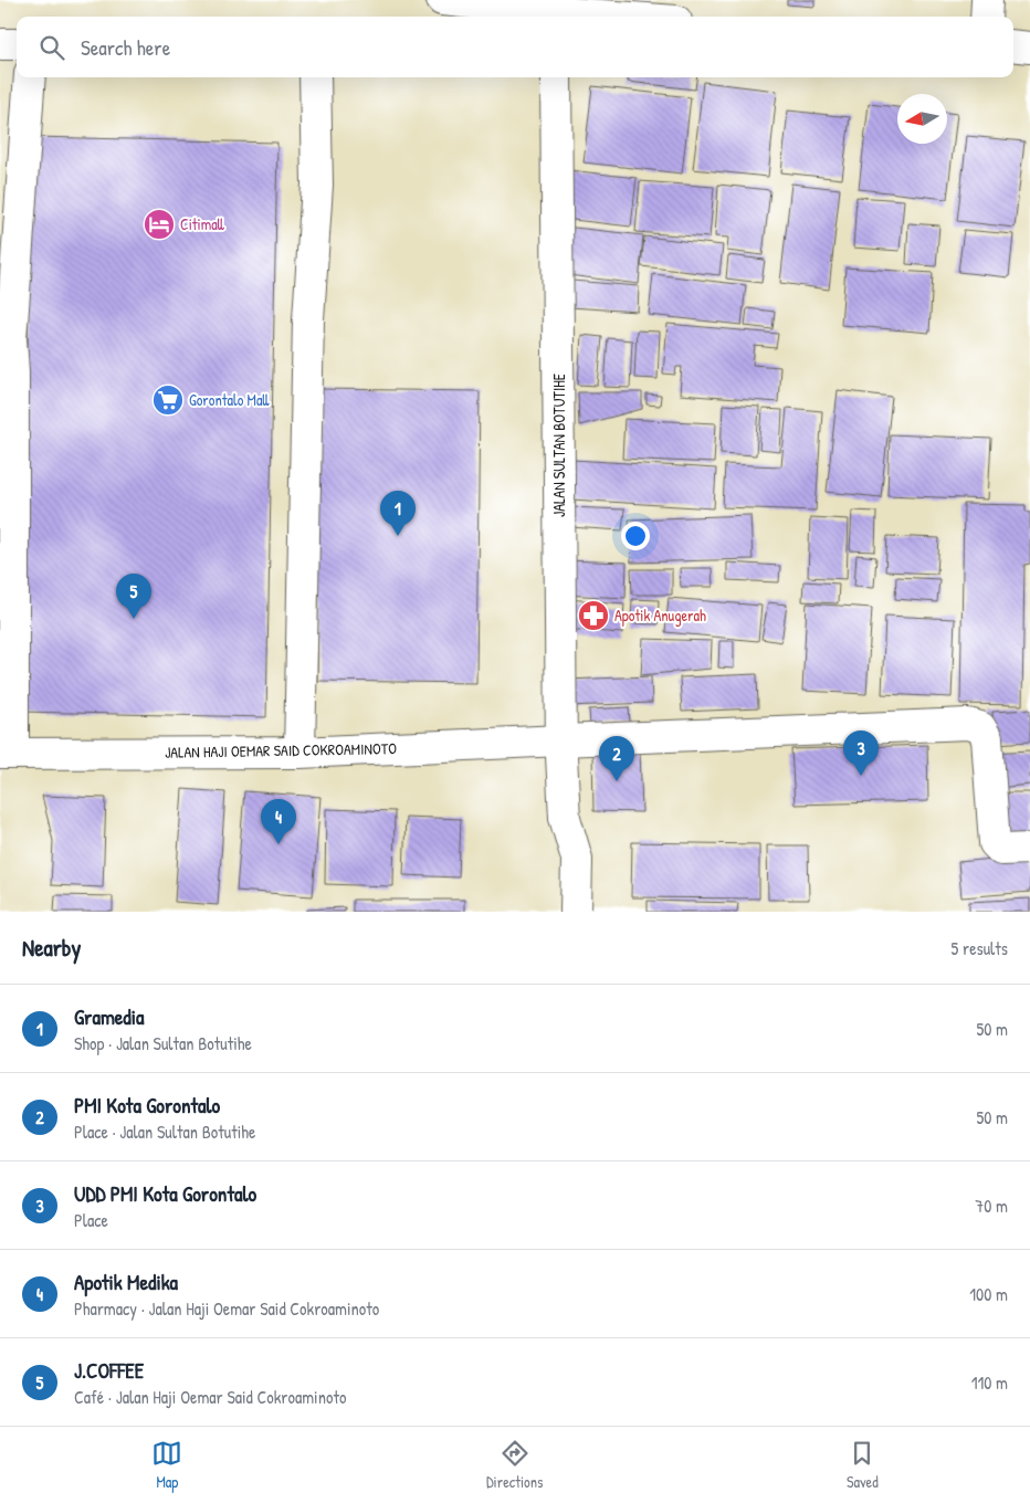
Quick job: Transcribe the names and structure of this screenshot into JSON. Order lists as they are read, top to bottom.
{
  "streets": {
    "street": ["JALAN SULTAN BOTUTIHE", "JALAN HAJI OEMAR SAID COKROAMINOTO"]
  },
  "crossings": [
    ["JALAN SULTAN BOTUTIHE", "JALAN HAJI OEMAR SAID COKROAMINOTO"]
  ],
  "places": {
    "hotel": ["Citimall"],
    "supermarket": ["Gorontalo Mall"],
    "pharmacy": ["Apotik Anugerah"]
  },
  "north": "left",
  "page": {
    "search": "Search here",
    "pins": [
      "1",
      "5",
      "3",
      "2",
      "4"
    ],
    "heading": ["Nearby", "5 results"],
    "list": [
      {
        "mark": "1",
        "name": "Gramedia",
        "note": "Shop · Jalan Sultan Botutihe",
        "value": "50 m"
      },
      {
        "mark": "2",
        "name": "PMI Kota Gorontalo",
        "note": "Place · Jalan Sultan Botutihe",
        "value": "50 m"
      },
      {
        "mark": "3",
        "name": "UDD PMI Kota Gorontalo",
        "note": "Place",
        "value": "70 m"
      },
      {
        "mark": "4",
        "name": "Apotik Medika",
        "note": "Pharmacy · Jalan Haji Oemar Said Cokroaminoto",
        "value": "100 m"
      },
      {
        "mark": "5",
        "name": "J.COFFEE",
        "note": "Café · Jalan Haji Oemar Said Cokroaminoto",
        "value": "110 m"
      }
    ],
    "nav": ["Map", "Directions", "Saved"]
  }
}
